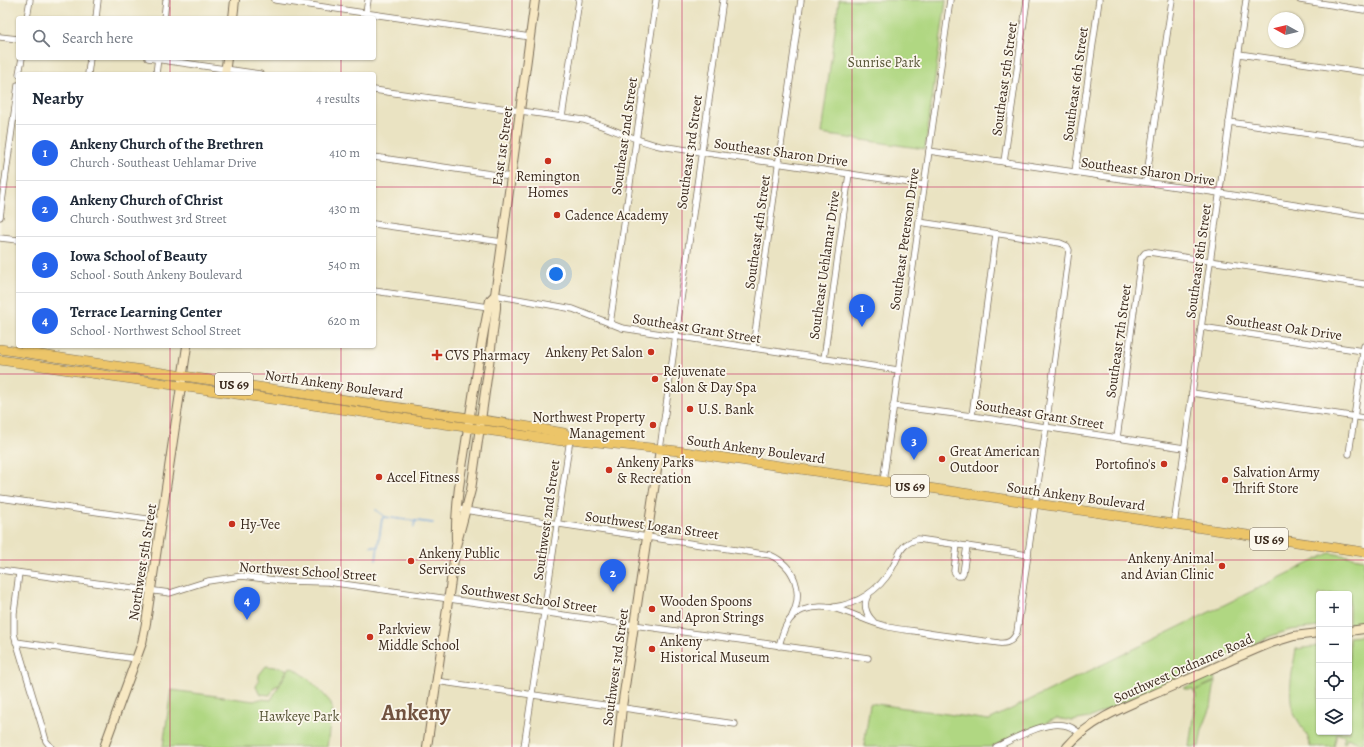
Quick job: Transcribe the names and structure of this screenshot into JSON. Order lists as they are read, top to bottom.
{
  "streets": {
    "main road": ["US 69", "North Ankeny Boulevard", "South Ankeny Boulevard"],
    "street": [
      "Southeast 5th Street",
      "Southeast 6th Street",
      "Southeast 2nd Street",
      "East 1st Street",
      "Southeast 3rd Street",
      "Southeast Sharon Drive",
      "Southeast 4th Street",
      "Southeast Peterson Drive",
      "Southeast 8th Street",
      "Southeast Uehlamar Drive",
      "Southeast Oak Drive",
      "Southeast Grant Street",
      "Southeast 7th Street",
      "Southwest 2nd Street",
      "Southwest Logan Street",
      "Northwest 5th Street",
      "Northwest School Street",
      "Southwest School Street",
      "Southwest 3rd Street",
      "Southwest Ordnance Road"
    ]
  },
  "crossings": [
    ["Southeast 5th Street", "Southeast Sharon Drive"],
    ["Southeast 6th Street", "Southeast Sharon Drive"],
    ["Southeast 2nd Street", "Southeast Sharon Drive"],
    ["Southeast 2nd Street", "Southeast Grant Street"],
    ["East 1st Street", "Southeast Sharon Drive"],
    ["East 1st Street", "Southeast Grant Street"],
    ["East 1st Street", "North Ankeny Boulevard"],
    ["East 1st Street", "South Ankeny Boulevard"],
    ["Southeast 3rd Street", "Southeast Sharon Drive"],
    ["Southeast 3rd Street", "Southeast Grant Street"],
    ["Southeast 3rd Street", "South Ankeny Boulevard"],
    ["Southeast 3rd Street", "Southwest 3rd Street"],
    ["Southeast Sharon Drive", "Southeast 4th Street"],
    ["Southeast Sharon Drive", "Southeast Peterson Drive"],
    ["Southeast Sharon Drive", "Southeast 8th Street"],
    ["Southeast Sharon Drive", "Southeast Uehlamar Drive"],
    ["Southeast 4th Street", "Southeast Grant Street"],
    ["Southeast Peterson Drive", "Southeast Grant Street"],
    ["Southeast Peterson Drive", "South Ankeny Boulevard"],
    ["Southeast 8th Street", "Southeast Oak Drive"],
    ["Southeast 8th Street", "Southeast Grant Street"],
    ["Southeast 8th Street", "Southeast 7th Street"],
    ["Southeast 8th Street", "South Ankeny Boulevard"],
    ["Southeast Uehlamar Drive", "Southeast Grant Street"],
    ["Southeast Grant Street", "Southeast 7th Street"],
    ["North Ankeny Boulevard", "South Ankeny Boulevard"],
    ["North Ankeny Boulevard", "Northwest 5th Street"],
    ["South Ankeny Boulevard", "Southwest 2nd Street"],
    ["South Ankeny Boulevard", "Southwest 3rd Street"],
    ["Southwest 2nd Street", "Southwest Logan Street"],
    ["Southwest 2nd Street", "Southwest School Street"],
    ["Southwest Logan Street", "Southwest School Street"],
    ["Southwest Logan Street", "Southwest 3rd Street"],
    ["Northwest 5th Street", "Northwest School Street"],
    ["Northwest School Street", "Southwest School Street"],
    ["Southwest School Street", "Southwest 3rd Street"]
  ],
  "districts": ["Ankeny"],
  "parks": ["Sunrise Park", "Hawkeye Park"],
  "places": {
    "other": [
      "Remington Homes",
      "Cadence Academy",
      "Ankeny Pet Salon",
      "Rejuvenate Salon & Day Spa",
      "U.S. Bank",
      "Northwest Property Management",
      "Great American Outdoor",
      "Portofino's",
      "Ankeny Parks & Recreation",
      "Accel Fitness",
      "Salvation Army Thrift Store",
      "Hy-Vee",
      "Ankeny Public Services",
      "Ankeny Animal and Avian Clinic",
      "Wooden Spoons and Apron Strings",
      "Parkview Middle School",
      "Ankeny Historical Museum"
    ],
    "health": ["CVS Pharmacy"]
  },
  "north": "left",
  "page": {
    "search": "Search here",
    "heading": ["Nearby", "4 results"],
    "list": [
      {
        "mark": "1",
        "name": "Ankeny Church of the Brethren",
        "note": "Church · Southeast Uehlamar Drive",
        "value": "410 m"
      },
      {
        "mark": "2",
        "name": "Ankeny Church of Christ",
        "note": "Church · Southwest 3rd Street",
        "value": "430 m"
      },
      {
        "mark": "3",
        "name": "Iowa School of Beauty",
        "note": "School · South Ankeny Boulevard",
        "value": "540 m"
      },
      {
        "mark": "4",
        "name": "Terrace Learning Center",
        "note": "School · Northwest School Street",
        "value": "620 m"
      }
    ],
    "pins": [
      "1",
      "3",
      "2",
      "4"
    ],
    "map_buttons": ["+", "−"]
  }
}
